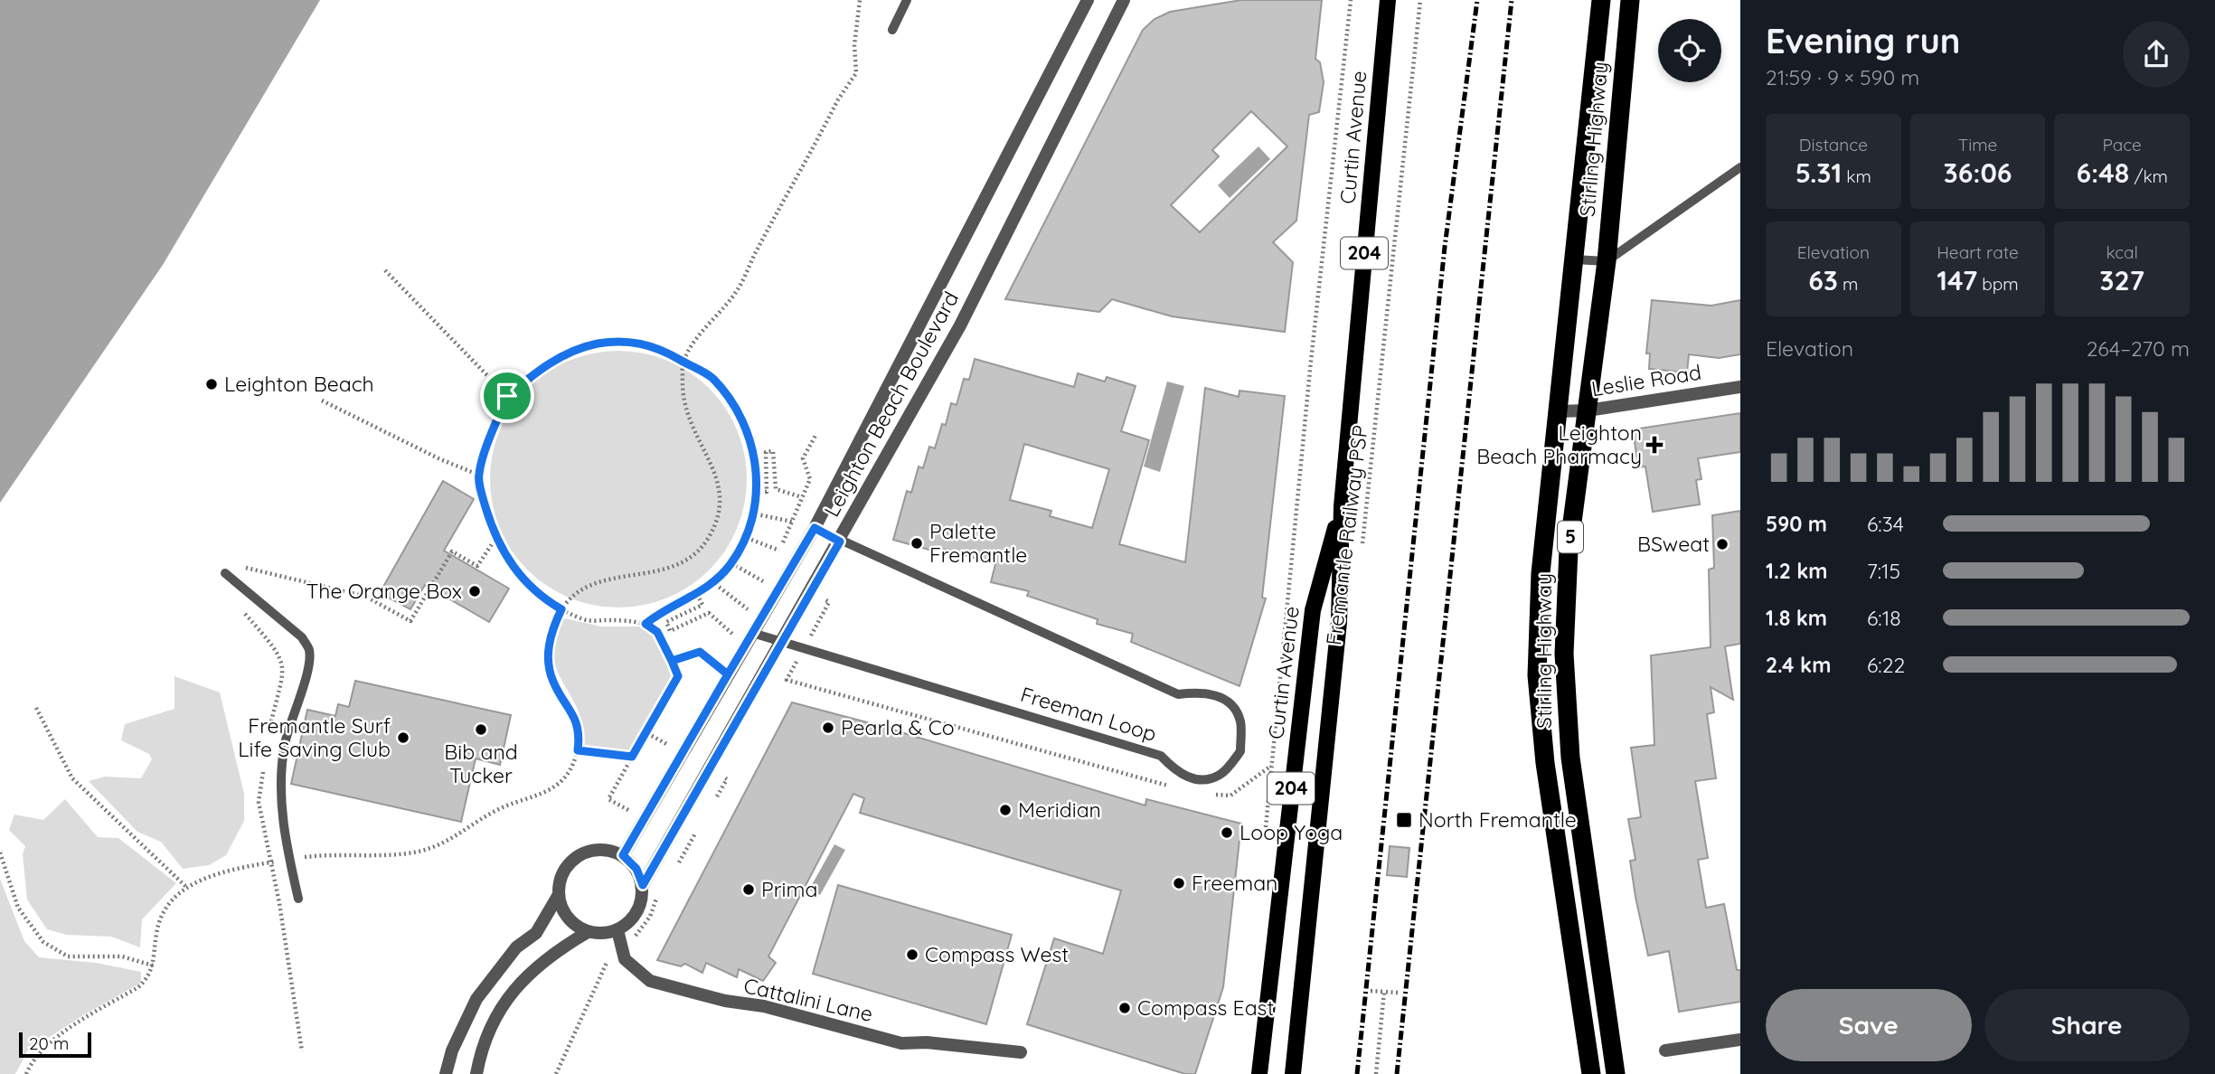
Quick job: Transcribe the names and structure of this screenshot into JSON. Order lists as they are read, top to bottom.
{
  "streets": {
    "highway": ["Stirling Highway", "5"],
    "main road": ["Curtin Avenue", "204"],
    "street": ["Leslie Road", "Leighton Beach Boulevard", "Cattalini Lane"],
    "lane": ["Freeman Loop"],
    "path": ["Fremantle Railway PSP"]
  },
  "crossings": [
    ["Stirling Highway", "Leslie Road"],
    ["Leighton Beach Boulevard", "Freeman Loop"],
    ["Leighton Beach Boulevard", "Cattalini Lane"]
  ],
  "places": {
    "other": [
      "Leighton Beach",
      "Palette Fremantle",
      "BSweat",
      "The Orange Box",
      "Pearla & Co",
      "Bib and Tucker",
      "Fremantle Surf Life Saving Club",
      "Meridian",
      "Loop Yoga",
      "Freeman",
      "Prima",
      "Compass West",
      "Compass East"
    ],
    "health": ["Leighton Beach Pharmacy"],
    "transit": ["North Fremantle"]
  },
  "scale_bar": "20 m",
  "page": {
    "heading": ["Evening run", "21:59 · 9 × 590 m"],
    "stats": [
      ["Distance", "5.31 km"],
      ["Time", "36:06"],
      ["Pace", "6:48 /km"],
      ["Elevation", "63 m"],
      ["Heart rate", "147 bpm"],
      ["kcal", "327"]
    ],
    "chart": ["Elevation", "264–270 m"],
    "list": [
      {
        "name": "590 m",
        "note": "6:34"
      },
      {
        "name": "1.2 km",
        "note": "7:15"
      },
      {
        "name": "1.8 km",
        "note": "6:18"
      },
      {
        "name": "2.4 km",
        "note": "6:22"
      }
    ],
    "buttons": ["Save", "Share"],
    "scale": "20 m"
  }
}
